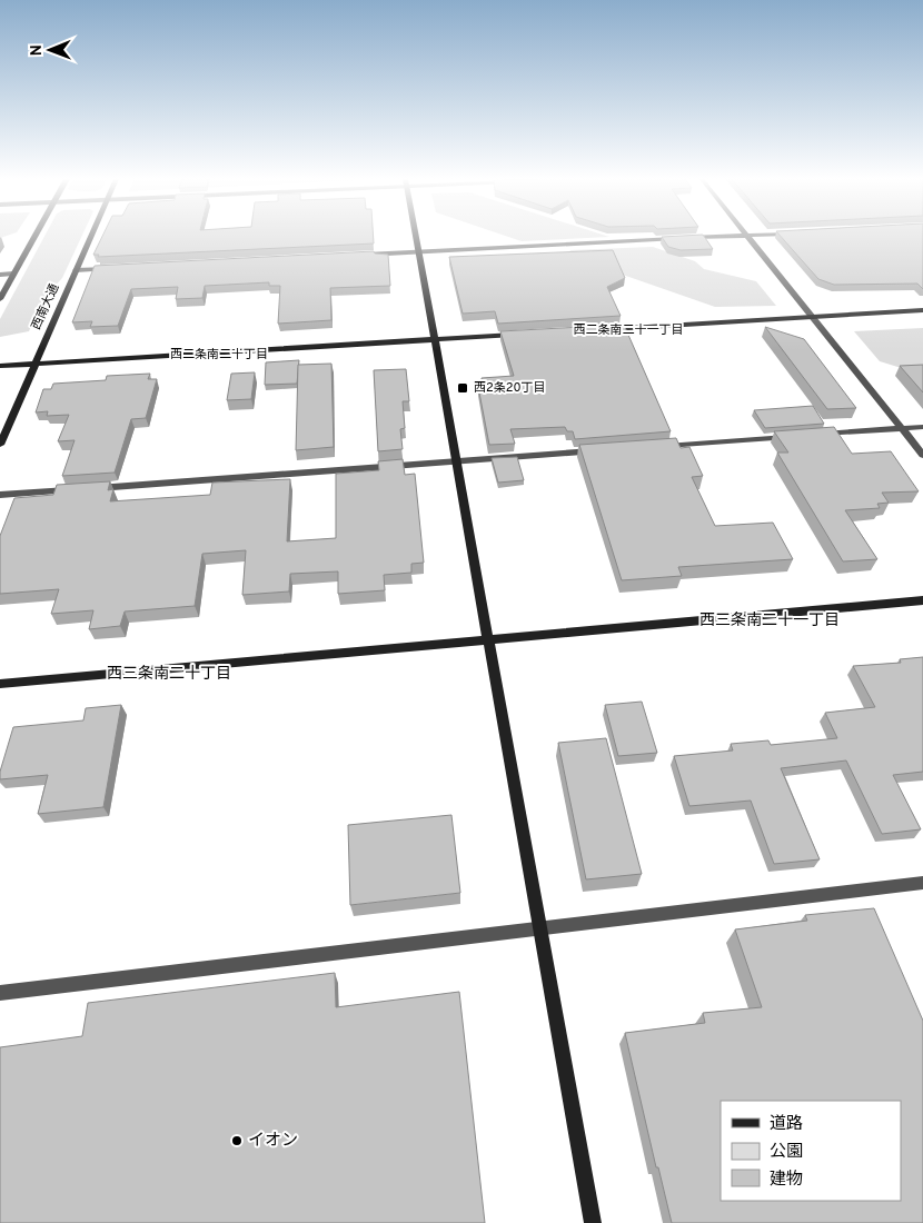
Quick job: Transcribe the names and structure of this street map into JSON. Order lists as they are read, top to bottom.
{
  "streets": {
    "street": ["西南大通"]
  },
  "districts": [
    "西二条南二十一丁目",
    "西二条南二十丁目",
    "西三条南二十一丁目",
    "西三条南二十丁目"
  ],
  "places": {
    "transit": ["西2条20丁目"],
    "other": ["イオン"]
  },
  "legend": ["道路", "公園", "建物"],
  "north": "left"
}
